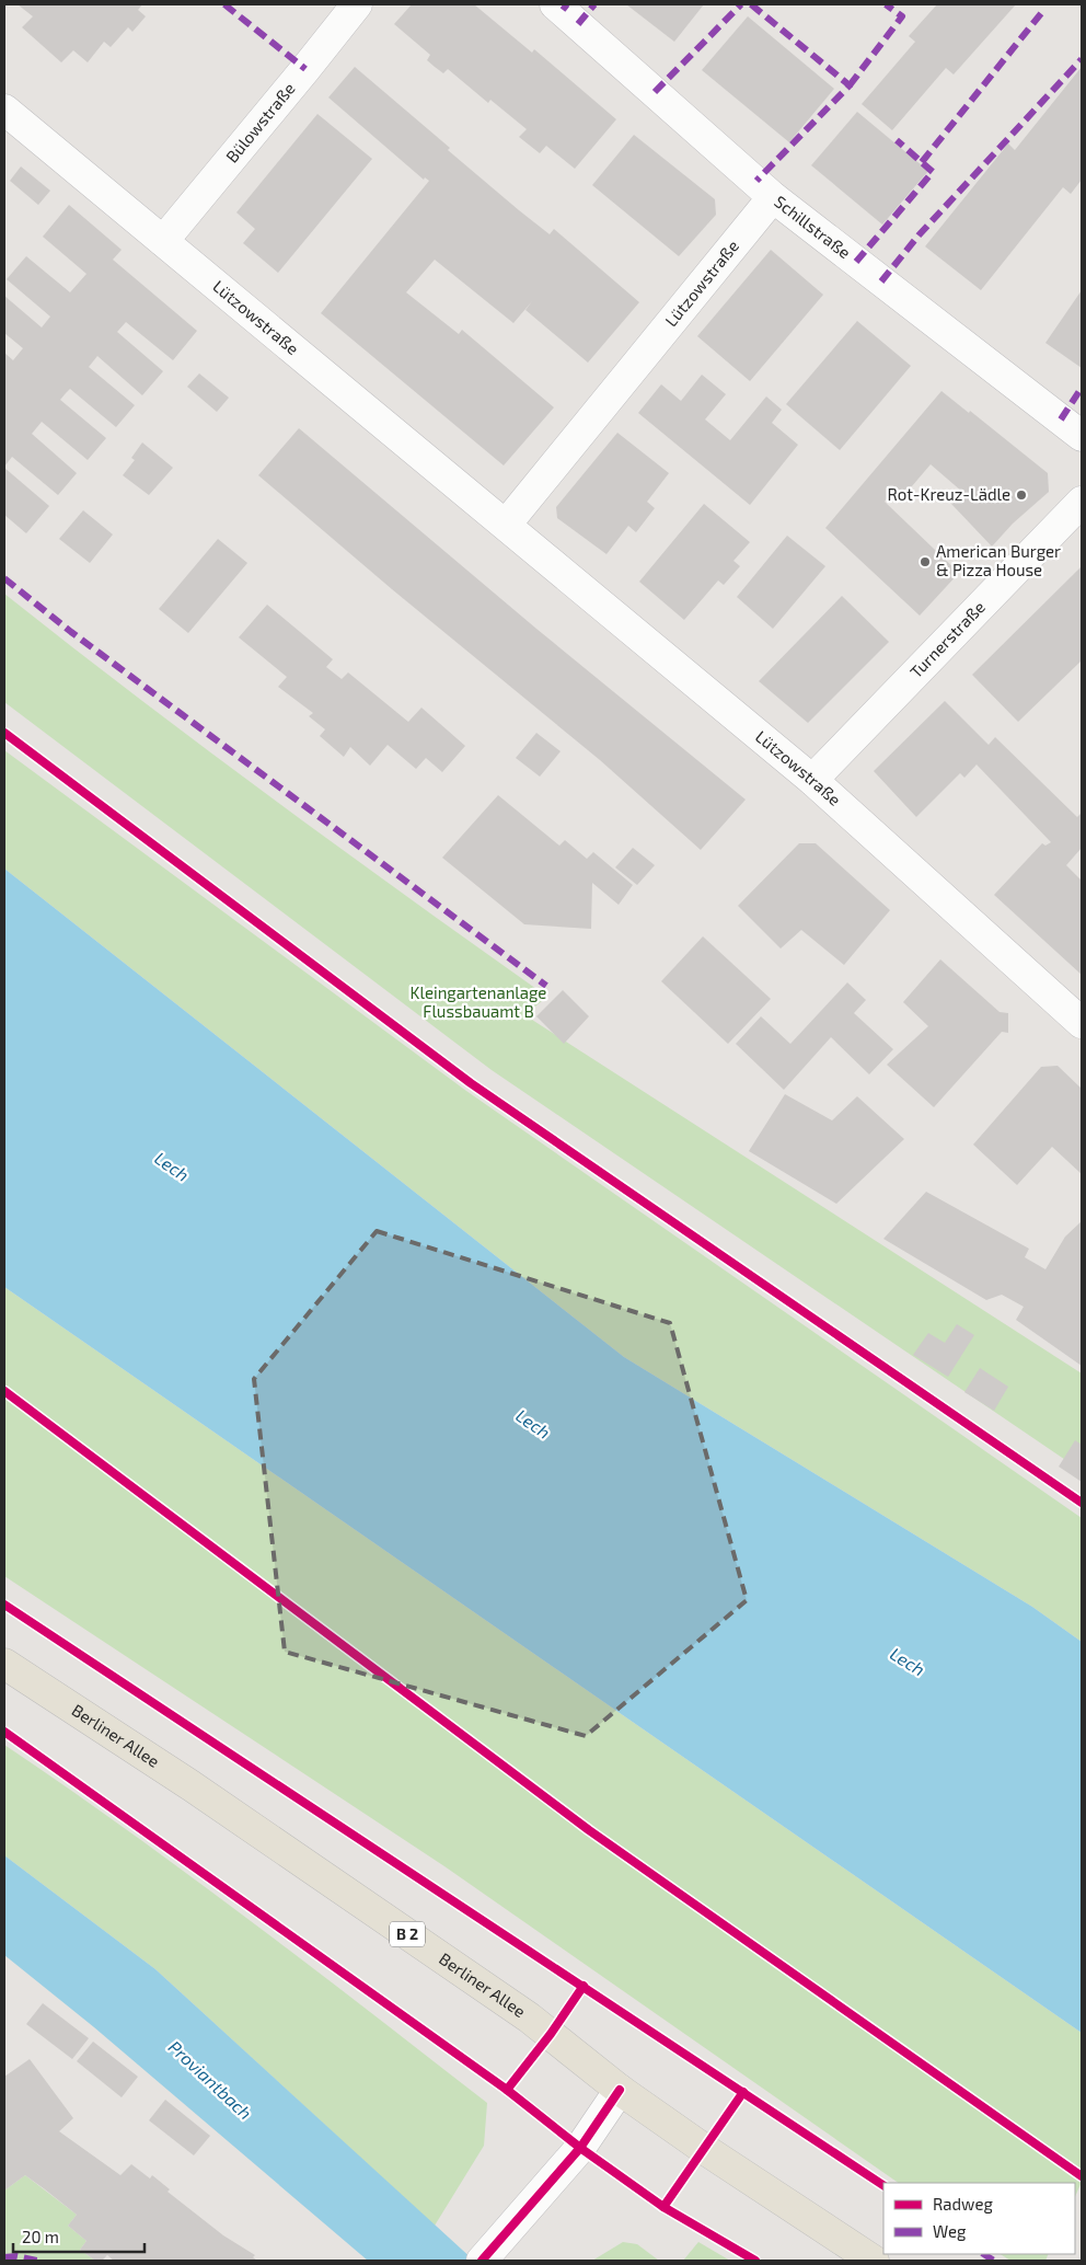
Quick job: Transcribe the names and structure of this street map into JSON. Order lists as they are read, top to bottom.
{
  "streets": {
    "main road": ["Berliner Allee", "B 2"],
    "street": [
      "Bülowstraße",
      "Schillstraße",
      "Lützowstraße",
      "Turnerstraße"
    ]
  },
  "crossings": [
    ["Bülowstraße", "Lützowstraße"],
    ["Schillstraße", "Lützowstraße"],
    ["Lützowstraße", "Turnerstraße"]
  ],
  "water": ["Lech", "Proviantbach"],
  "parks": ["Kleingartenanlage Flussbauamt B"],
  "places": ["Rot-Kreuz-Lädle", "American Burger & Pizza House"],
  "legend": ["Radweg", "Weg"],
  "scale_bar": "20 m"
}
